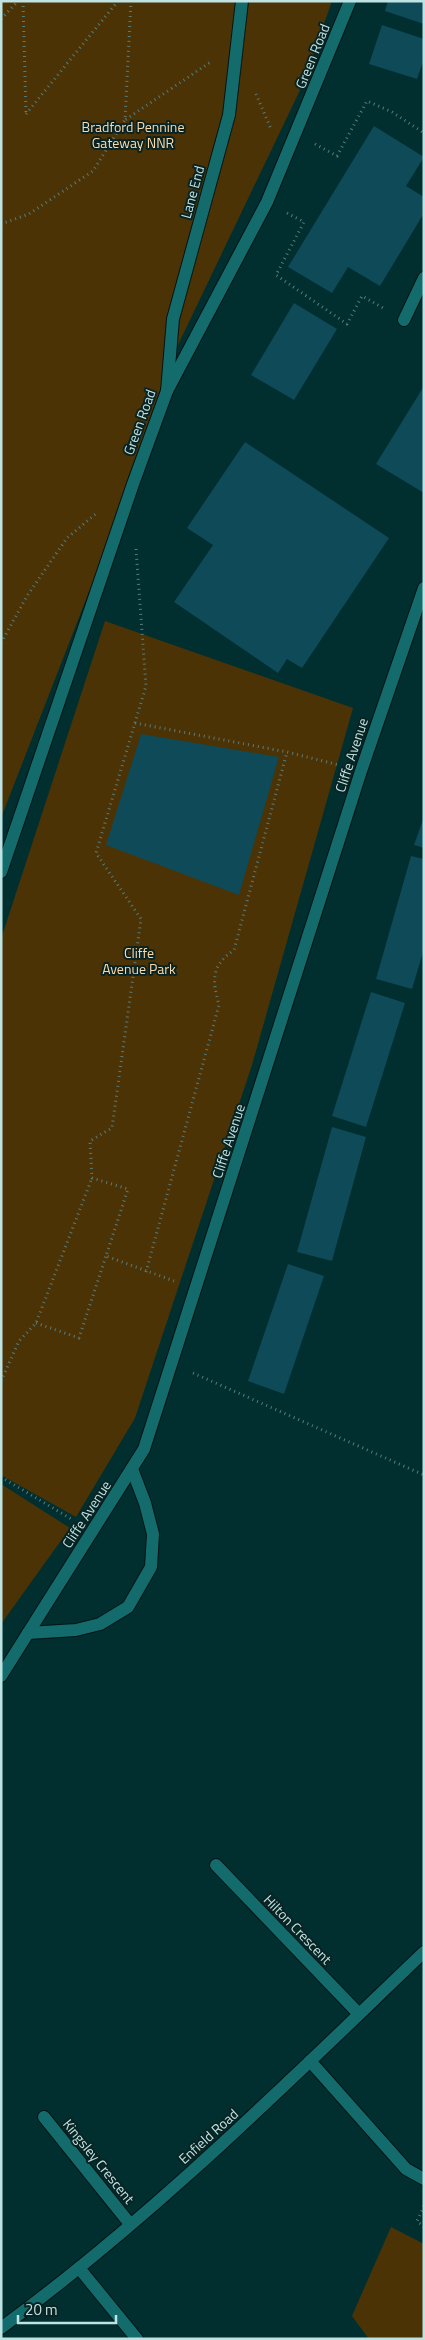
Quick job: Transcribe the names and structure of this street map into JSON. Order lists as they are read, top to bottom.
{
  "streets": {
    "street": [
      "Green Road",
      "Lane End",
      "Cliffe Avenue",
      "Hilton Crescent",
      "Enfield Road",
      "Kingsley Crescent"
    ]
  },
  "crossings": [
    ["Green Road", "Lane End"],
    ["Hilton Crescent", "Enfield Road"],
    ["Enfield Road", "Kingsley Crescent"]
  ],
  "parks": ["Bradford Pennine Gateway NNR", "Cliffe Avenue Park"],
  "scale_bar": "20 m"
}
